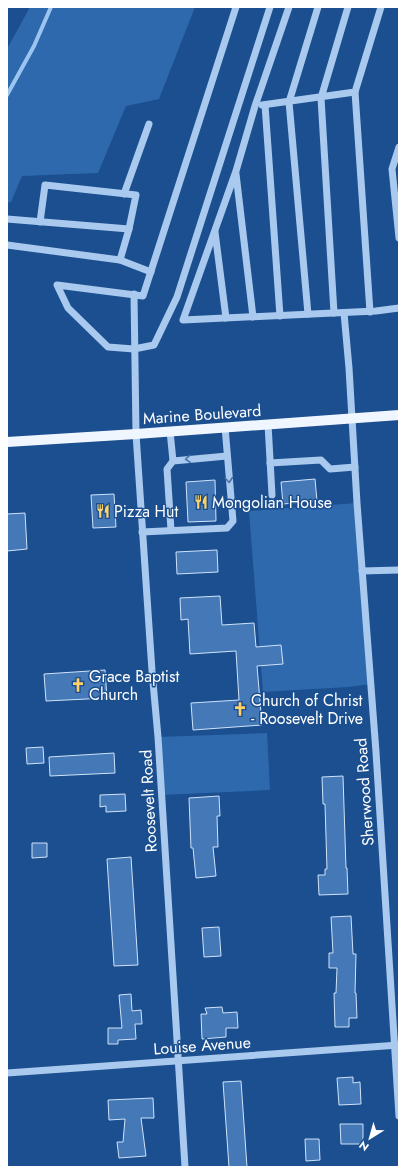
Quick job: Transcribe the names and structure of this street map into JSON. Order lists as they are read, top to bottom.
{
  "streets": {
    "main road": ["Marine Boulevard"],
    "street": ["Sherwood Road", "Roosevelt Road", "Louise Avenue"]
  },
  "crossings": [
    ["Marine Boulevard", "Sherwood Road"],
    ["Marine Boulevard", "Roosevelt Road"],
    ["Sherwood Road", "Louise Avenue"],
    ["Roosevelt Road", "Louise Avenue"]
  ],
  "places": {
    "restaurant": ["Mongolian House", "Pizza Hut"],
    "church": ["Grace Baptist Church", "Church of Christ - Roosevelt Drive"]
  },
  "north": "bottom left"
}
